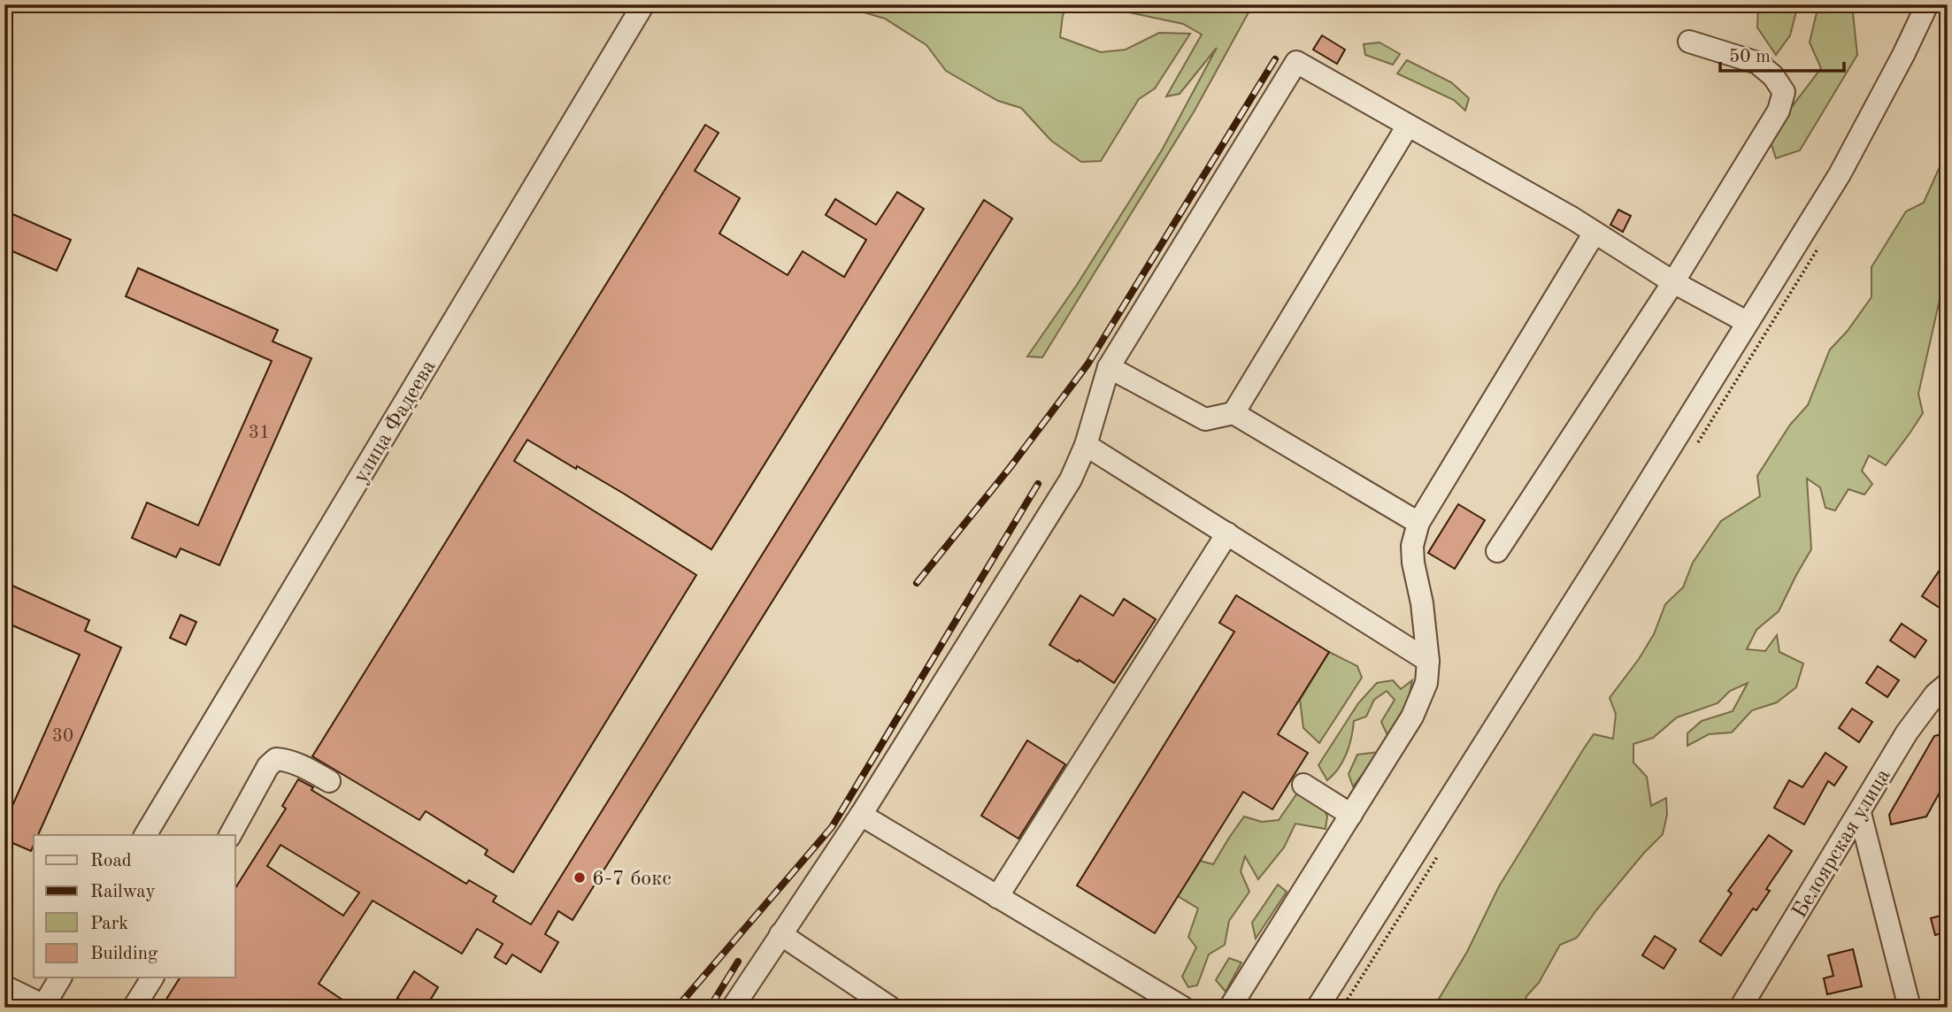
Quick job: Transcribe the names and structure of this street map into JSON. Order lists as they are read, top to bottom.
{
  "streets": {
    "street": ["улица Фадеева", "Белоярская улица"]
  },
  "places": ["6-7 бокс"],
  "house_numbers": ["31", "30"],
  "legend": [
    "Road",
    "Railway",
    "Park",
    "Building"
  ],
  "scale_bar": "50 m"
}
